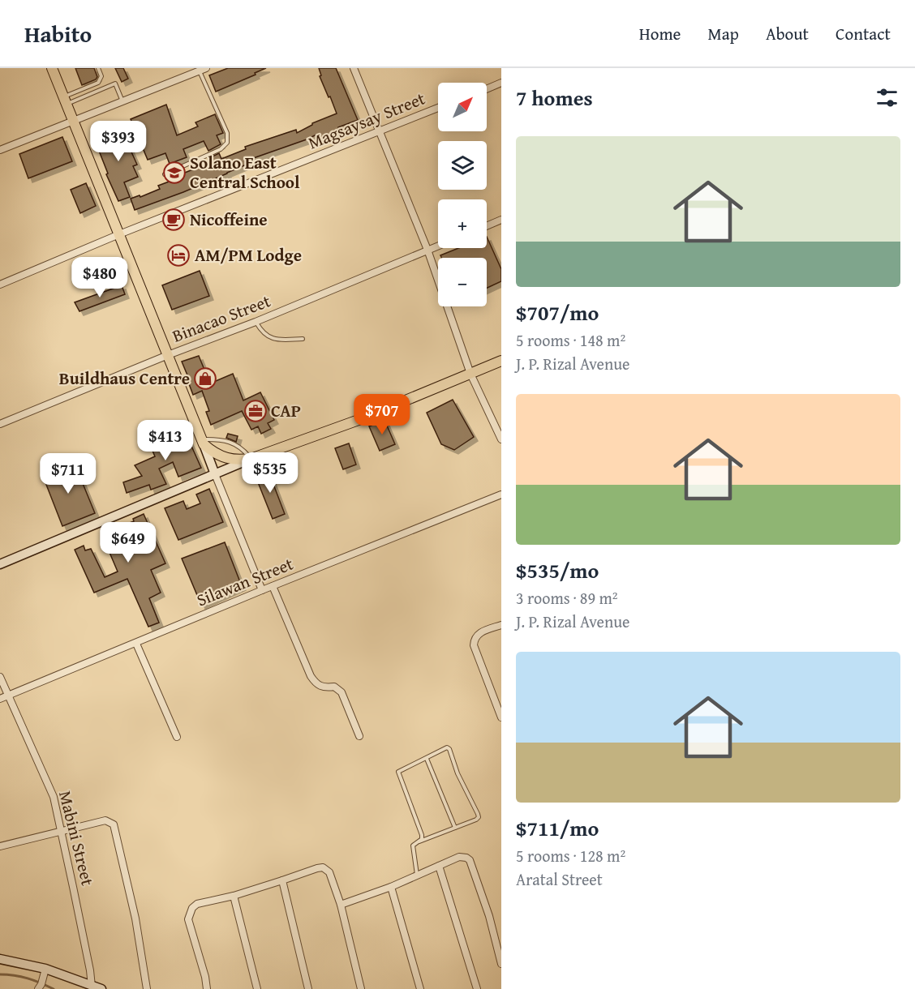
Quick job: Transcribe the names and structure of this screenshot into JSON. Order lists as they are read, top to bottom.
{
  "streets": {
    "street": [
      "Magsaysay Street",
      "Binacao Street",
      "Silawan Street",
      "Mabini Street"
    ]
  },
  "crossings": [
    ["Silawan Street", "Mabini Street"]
  ],
  "places": {
    "school or university": ["Solano East Central School"],
    "cafe": ["Nicoffeine"],
    "hotel": ["AM/PM Lodge"],
    "shop": ["Buildhaus Centre"],
    "office": ["CAP"]
  },
  "north": "top right",
  "page": {
    "header": "Habito",
    "nav": [
      "Home",
      "Map",
      "About",
      "Contact"
    ],
    "heading": "7 homes",
    "map_buttons": ["+", "−"],
    "price": [
      "$393",
      "$480",
      "$707",
      "$413",
      "$535",
      "$711",
      "$649"
    ],
    "list": [
      {
        "name": "$707/mo",
        "note": "5 rooms · 148 m² · J. P. Rizal Avenue"
      },
      {
        "name": "$535/mo",
        "note": "3 rooms · 89 m² · J. P. Rizal Avenue"
      },
      {
        "name": "$711/mo",
        "note": "5 rooms · 128 m² · Aratal Street"
      }
    ]
  }
}
